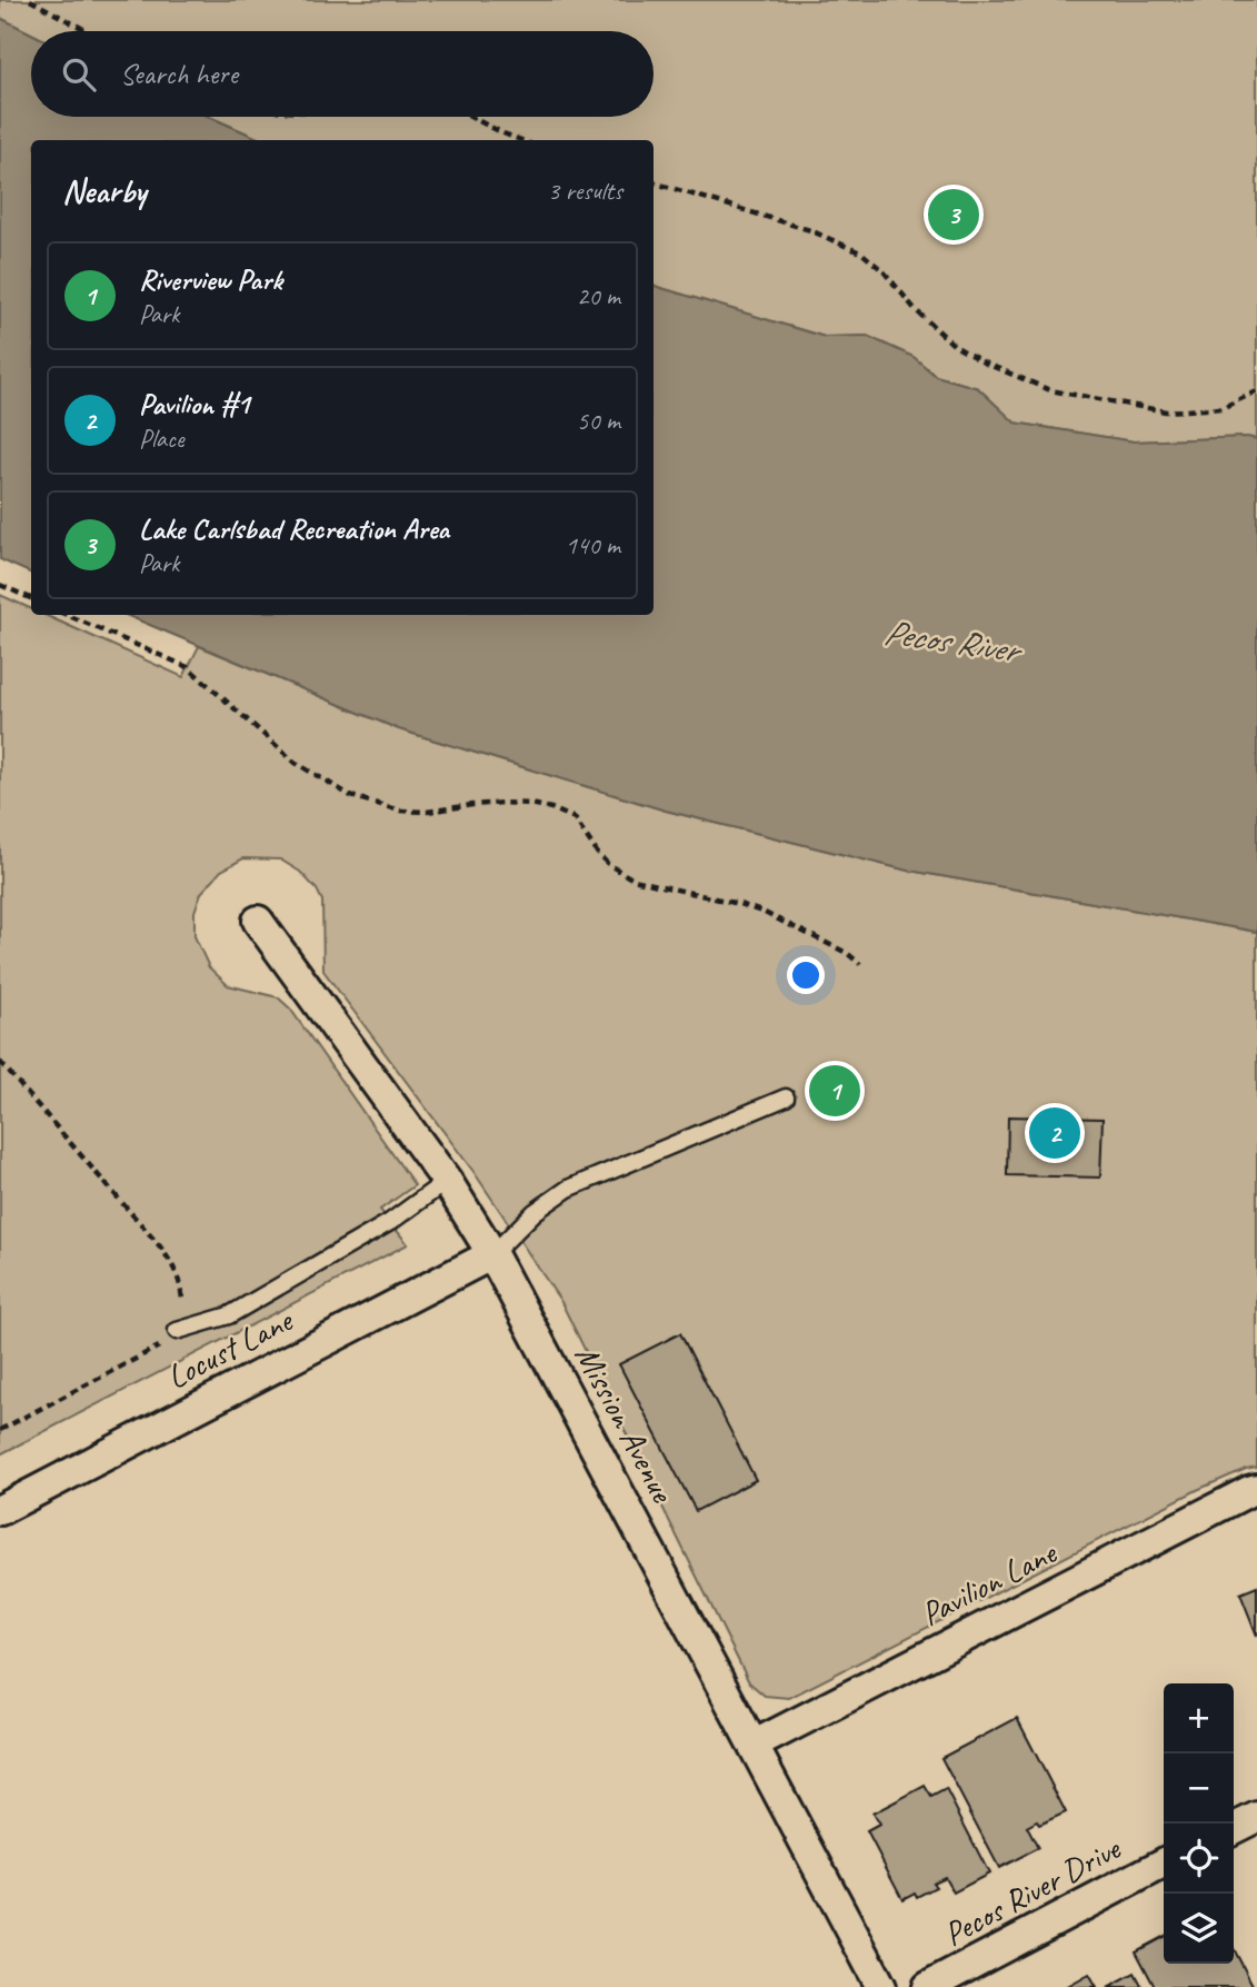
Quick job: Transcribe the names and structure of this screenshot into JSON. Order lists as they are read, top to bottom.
{
  "streets": {
    "street": [
      "Locust Lane",
      "Mission Avenue",
      "Pavilion Lane",
      "Pecos River Drive"
    ]
  },
  "crossings": [
    ["Locust Lane", "Mission Avenue"],
    ["Mission Avenue", "Pavilion Lane"]
  ],
  "water": ["Pecos River"],
  "page": {
    "search": "Search here",
    "heading": ["Nearby", "3 results"],
    "pins": ["3", "1", "2"],
    "list": [
      {
        "mark": "1",
        "name": "Riverview Park",
        "note": "Park",
        "value": "20 m"
      },
      {
        "mark": "2",
        "name": "Pavilion #1",
        "note": "Place",
        "value": "50 m"
      },
      {
        "mark": "3",
        "name": "Lake Carlsbad Recreation Area",
        "note": "Park",
        "value": "140 m"
      }
    ],
    "map_buttons": ["+", "−"]
  }
}
